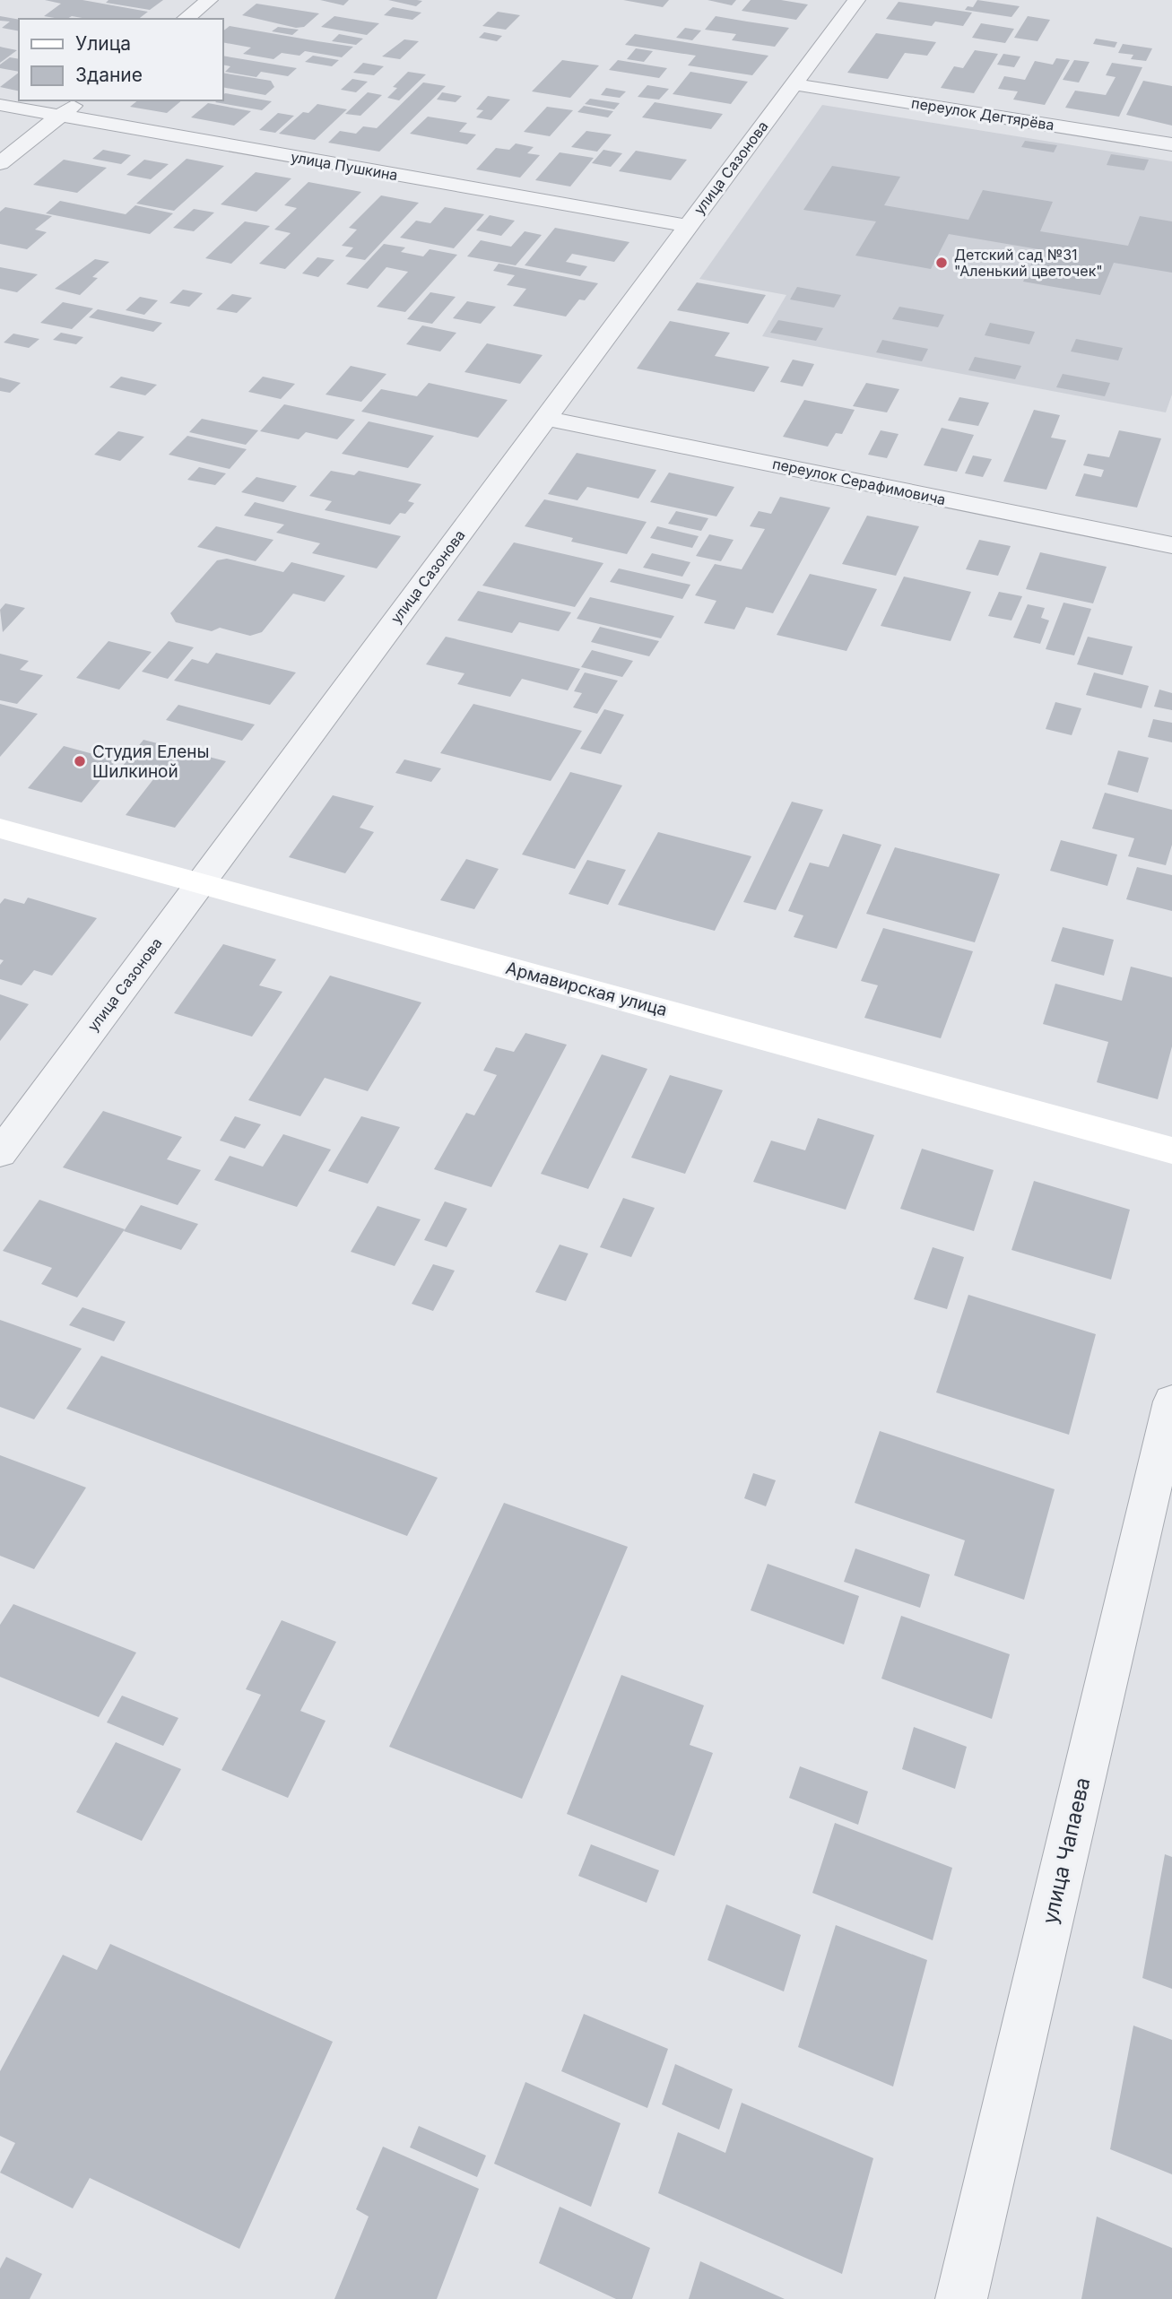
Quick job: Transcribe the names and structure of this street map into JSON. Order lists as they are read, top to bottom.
{
  "streets": {
    "street": [
      "переулок Дегтярёва",
      "улица Пушкина",
      "улица Сазонова",
      "переулок Серафимовича",
      "Армавирская улица",
      "улица Чапаева"
    ]
  },
  "crossings": [
    ["переулок Дегтярёва", "улица Сазонова"],
    ["улица Пушкина", "улица Сазонова"],
    ["улица Сазонова", "переулок Серафимовича"],
    ["улица Сазонова", "Армавирская улица"]
  ],
  "places": ["Детский сад №31 \"Аленький цветочек\"", "Студия Елены Шилкиной"],
  "legend": ["Улица", "Здание"]
}
